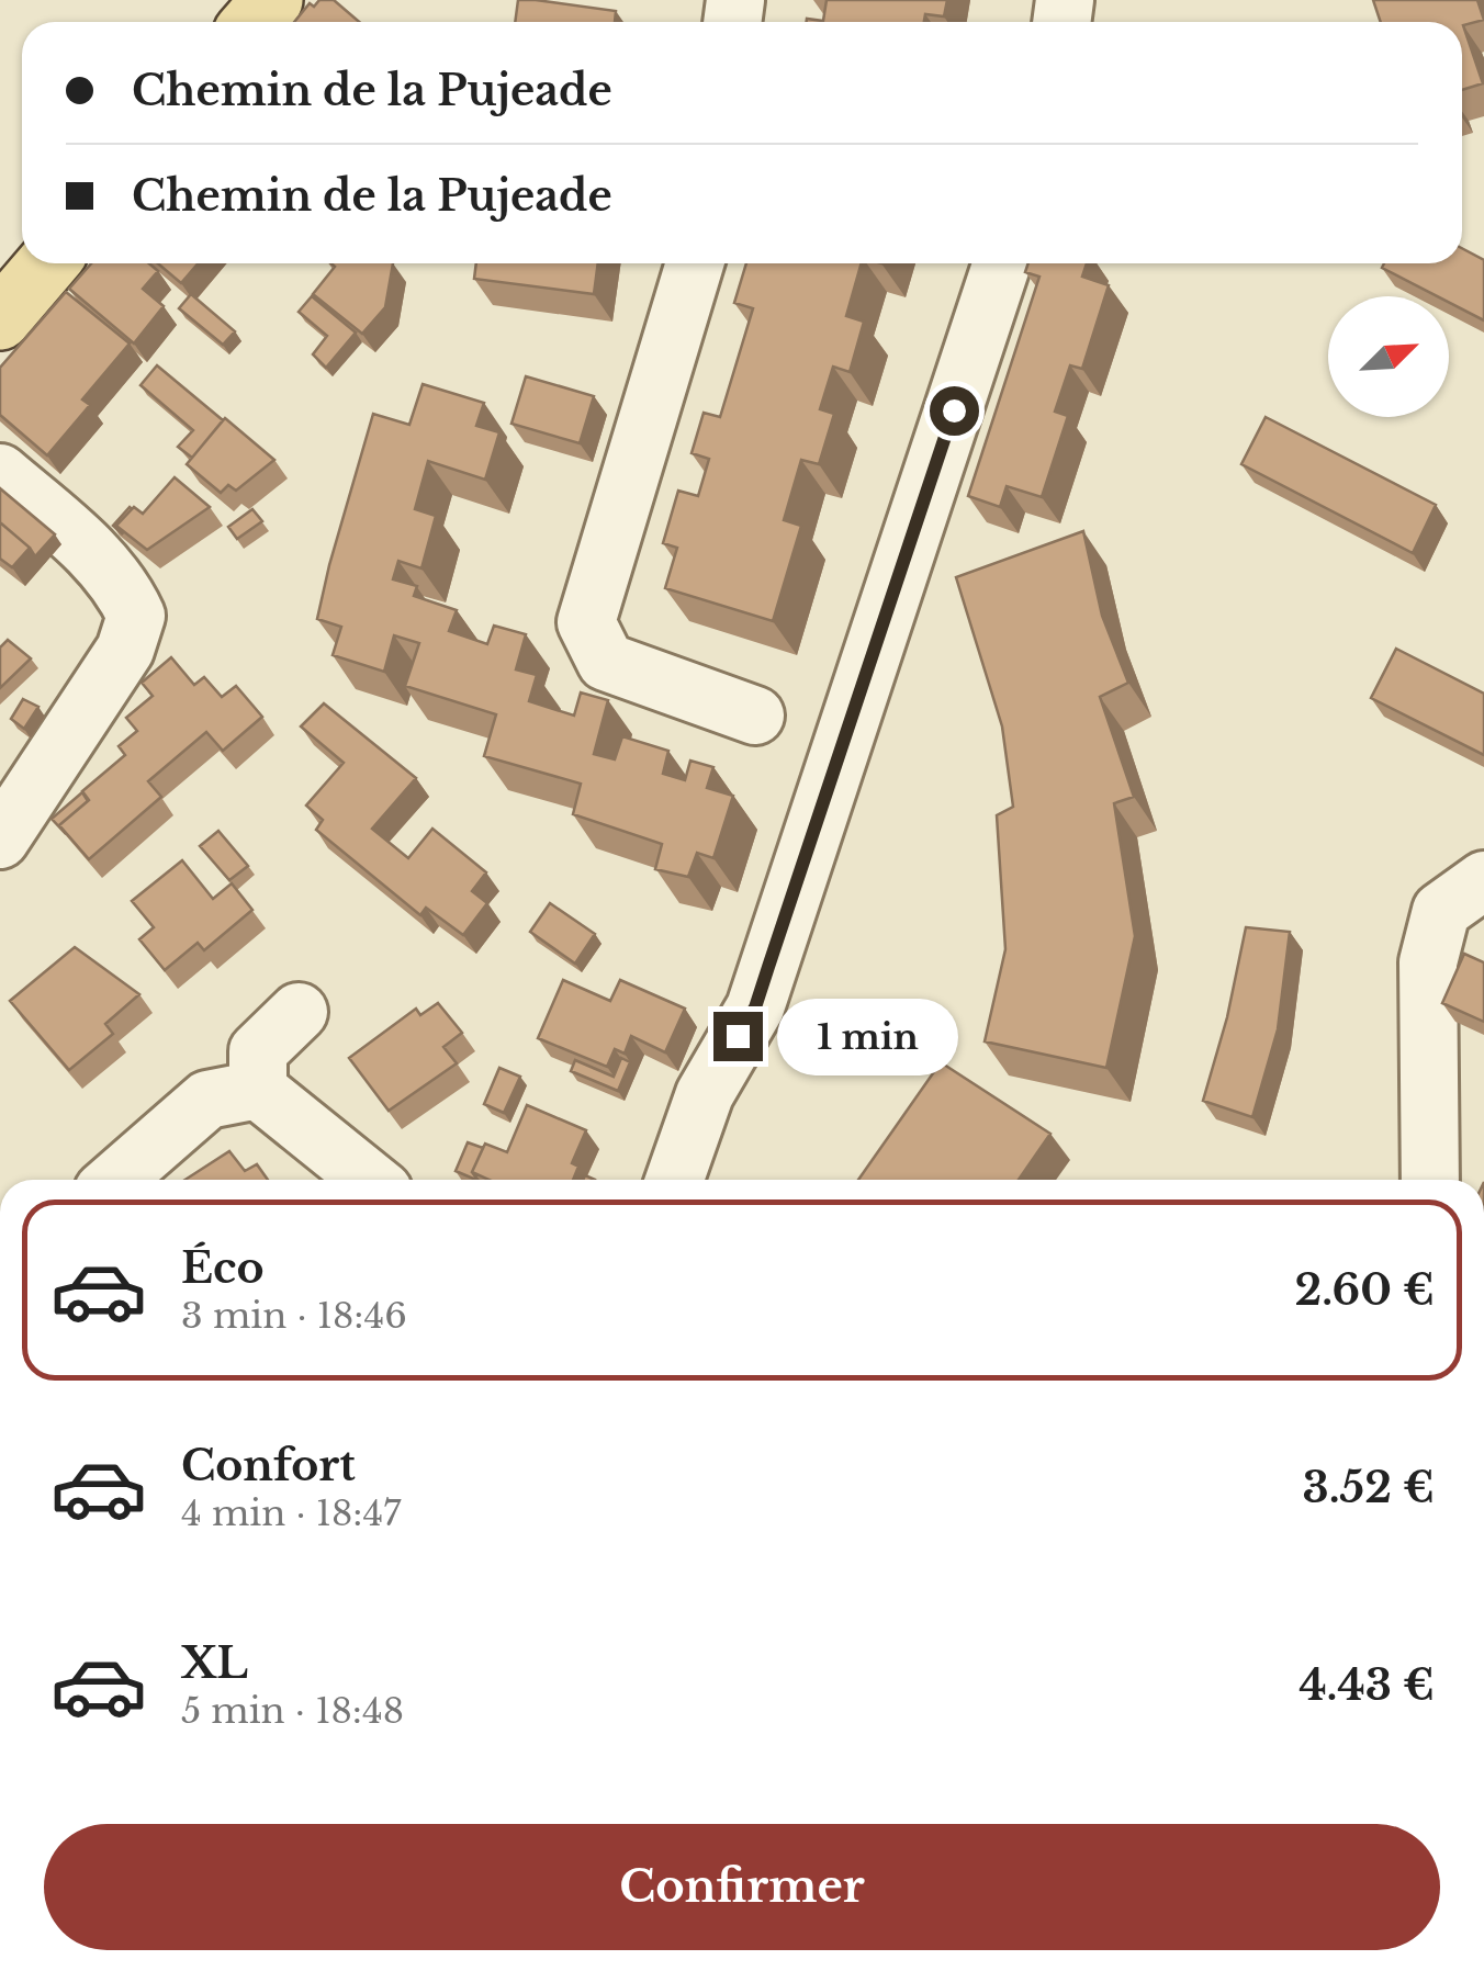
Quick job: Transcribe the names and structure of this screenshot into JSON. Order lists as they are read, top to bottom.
{
  "north": "top right",
  "page": {
    "banner": ["Chemin de la Pujeade", "Chemin de la Pujeade"],
    "bubble": "1 min",
    "list": [
      {
        "name": "Éco",
        "note": "3 min · 18:46",
        "value": "2.60 €"
      },
      {
        "name": "Confort",
        "note": "4 min · 18:47",
        "value": "3.52 €"
      },
      {
        "name": "XL",
        "note": "5 min · 18:48",
        "value": "4.43 €"
      }
    ],
    "buttons": "Confirmer"
  }
}
